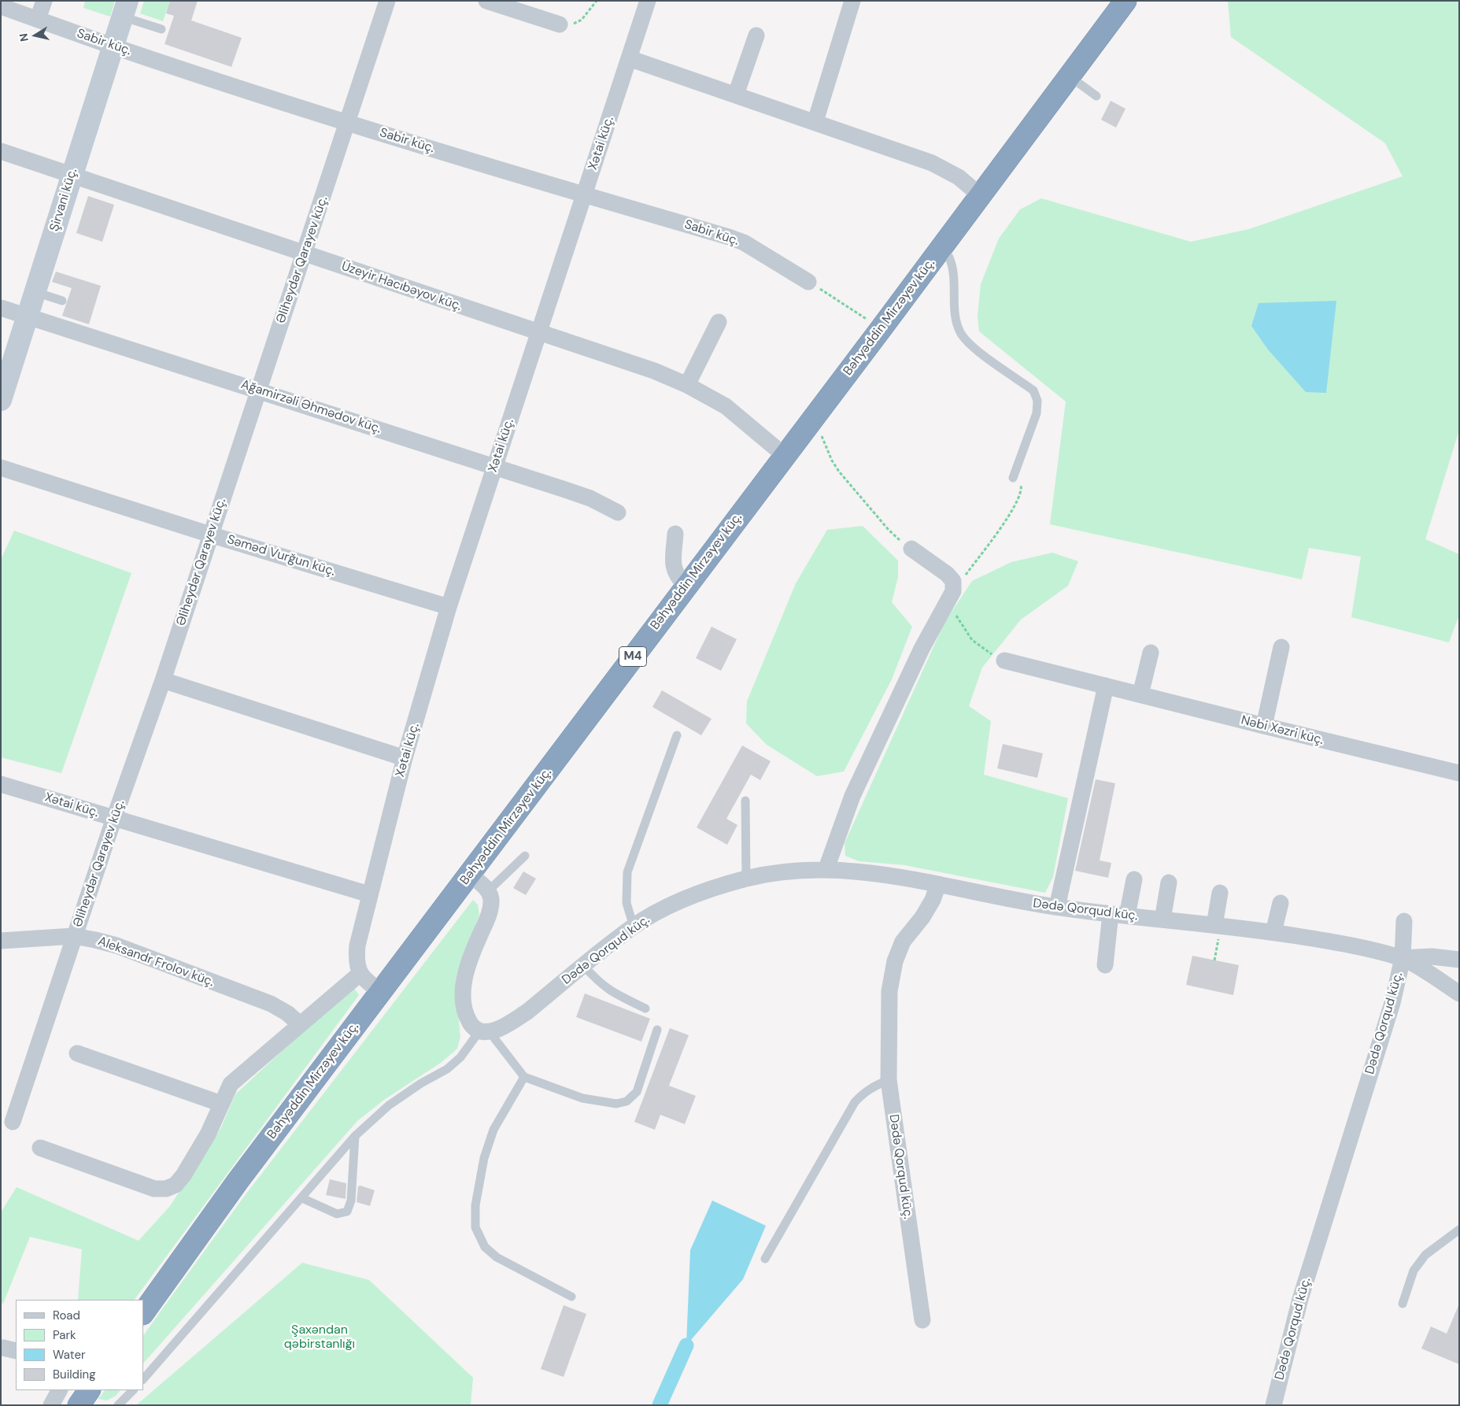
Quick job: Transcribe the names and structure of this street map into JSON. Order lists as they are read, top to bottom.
{
  "streets": {
    "highway": ["Bəhyəddin Mirzəyev küç.", "M4"],
    "main road": ["Şirvani küç."],
    "street": [
      "Sabir küç.",
      "Xətai küç.",
      "Əliheydər Qarayev küç.",
      "Üzeyir Hacıbəyov küç.",
      "Ağamirzəli Əhmədov küç.",
      "Səməd Vurğun küç.",
      "Nəbi Xəzri küç.",
      "Dədə Qorqud küç.",
      "Aleksandr Frolov küç."
    ]
  },
  "crossings": [
    ["Sabir küç.", "Xətai küç."],
    ["Sabir küç.", "Şirvani küç."],
    ["Sabir küç.", "Əliheydər Qarayev küç."],
    ["Xətai küç.", "Əliheydər Qarayev küç."],
    ["Xətai küç.", "Üzeyir Hacıbəyov küç."],
    ["Xətai küç.", "Ağamirzəli Əhmədov küç."],
    ["Xətai küç.", "Səməd Vurğun küç."],
    ["Şirvani küç.", "Üzeyir Hacıbəyov küç."],
    ["Şirvani küç.", "Ağamirzəli Əhmədov küç."],
    ["Əliheydər Qarayev küç.", "Üzeyir Hacıbəyov küç."],
    ["Əliheydər Qarayev küç.", "Ağamirzəli Əhmədov küç."],
    ["Əliheydər Qarayev küç.", "Səməd Vurğun küç."],
    ["Əliheydər Qarayev küç.", "Aleksandr Frolov küç."],
    ["Üzeyir Hacıbəyov küç.", "Bəhyəddin Mirzəyev küç."]
  ],
  "parks": ["Şaxəndan qəbirstanlığı"],
  "legend": [
    "Road",
    "Park",
    "Water",
    "Building"
  ],
  "north": "left"
}
